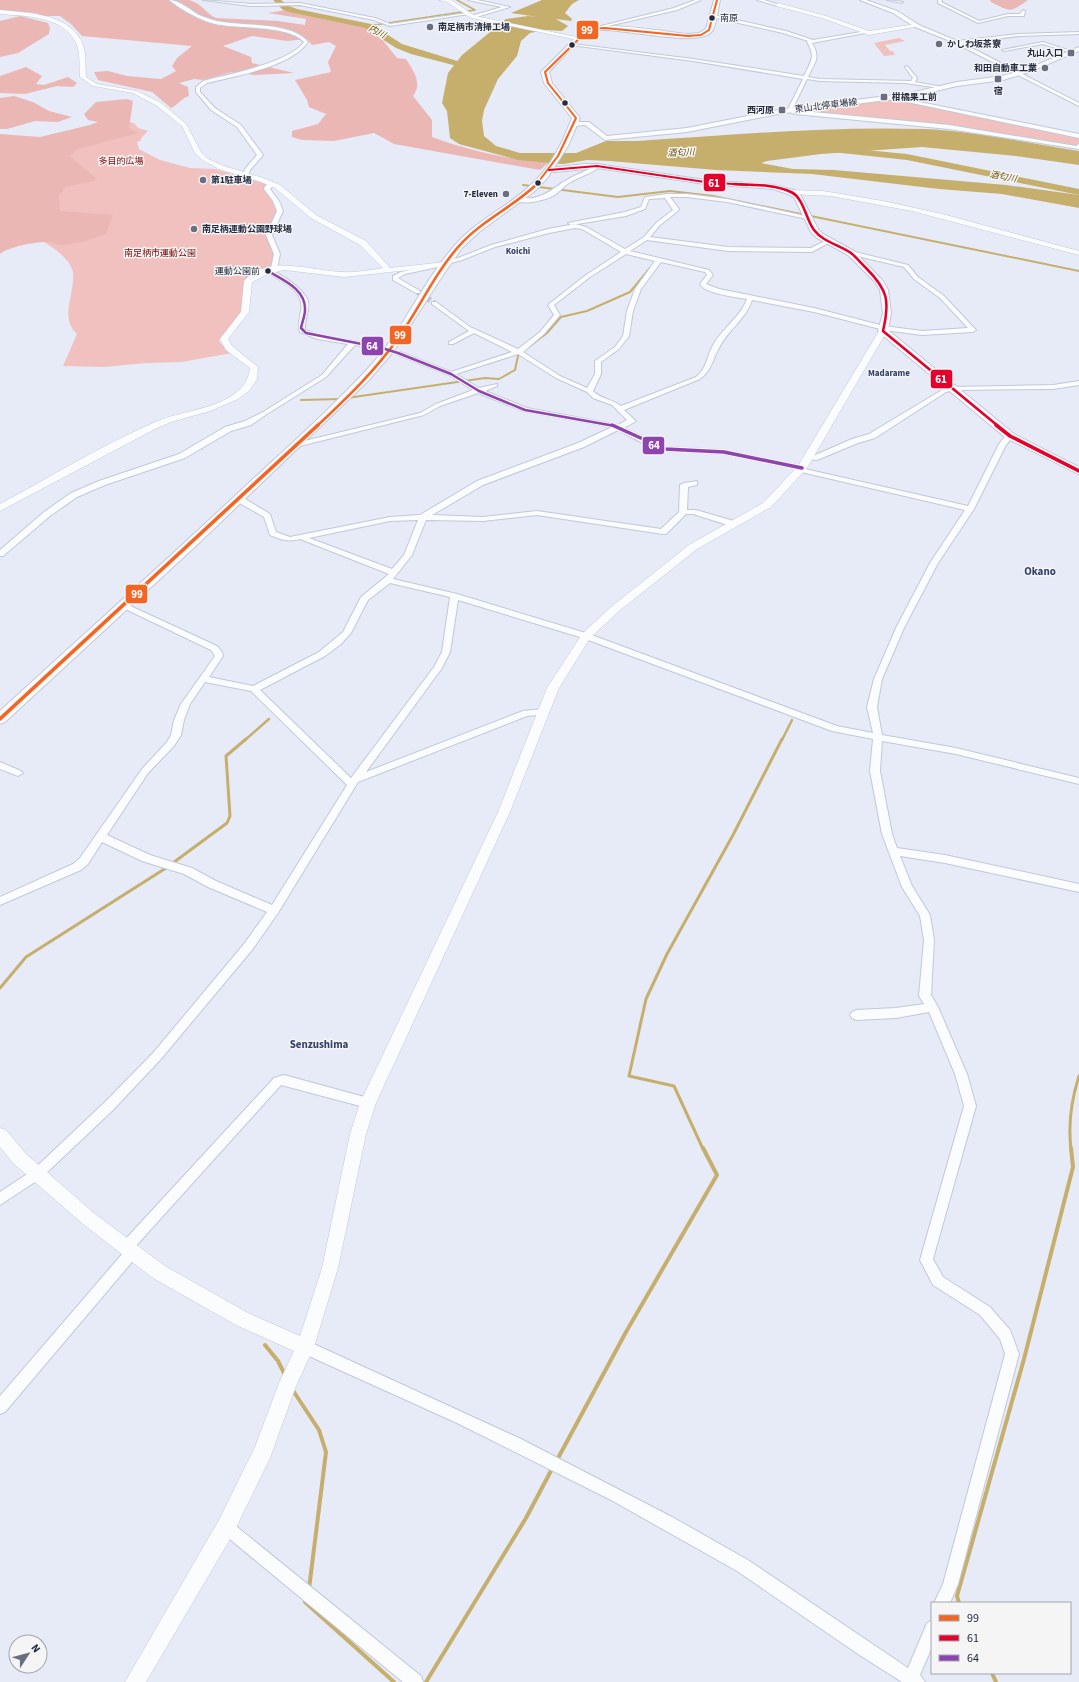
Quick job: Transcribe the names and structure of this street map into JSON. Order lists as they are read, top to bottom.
{
  "streets": {
    "main road": ["東山北停車場線"]
  },
  "districts": [
    "Koichi",
    "Madarame",
    "Okano",
    "Senzushima"
  ],
  "water": ["内川", "酒匂川"],
  "parks": ["多目的広場", "南足柄市運動公園"],
  "places": {
    "other": [
      "南原",
      "南足柄市清掃工場",
      "かしわ坂茶寮",
      "和田自動車工業",
      "第1駐車場",
      "7-Eleven",
      "南足柄運動公園野球場",
      "運動公園前"
    ],
    "transit": [
      "丸山入口",
      "宿",
      "柑橘果工前",
      "西河原"
    ]
  },
  "lines": ["transit line 99", "transit line 61", "transit line 64"],
  "legend": ["99", "61", "64"],
  "north": "top right"
}
